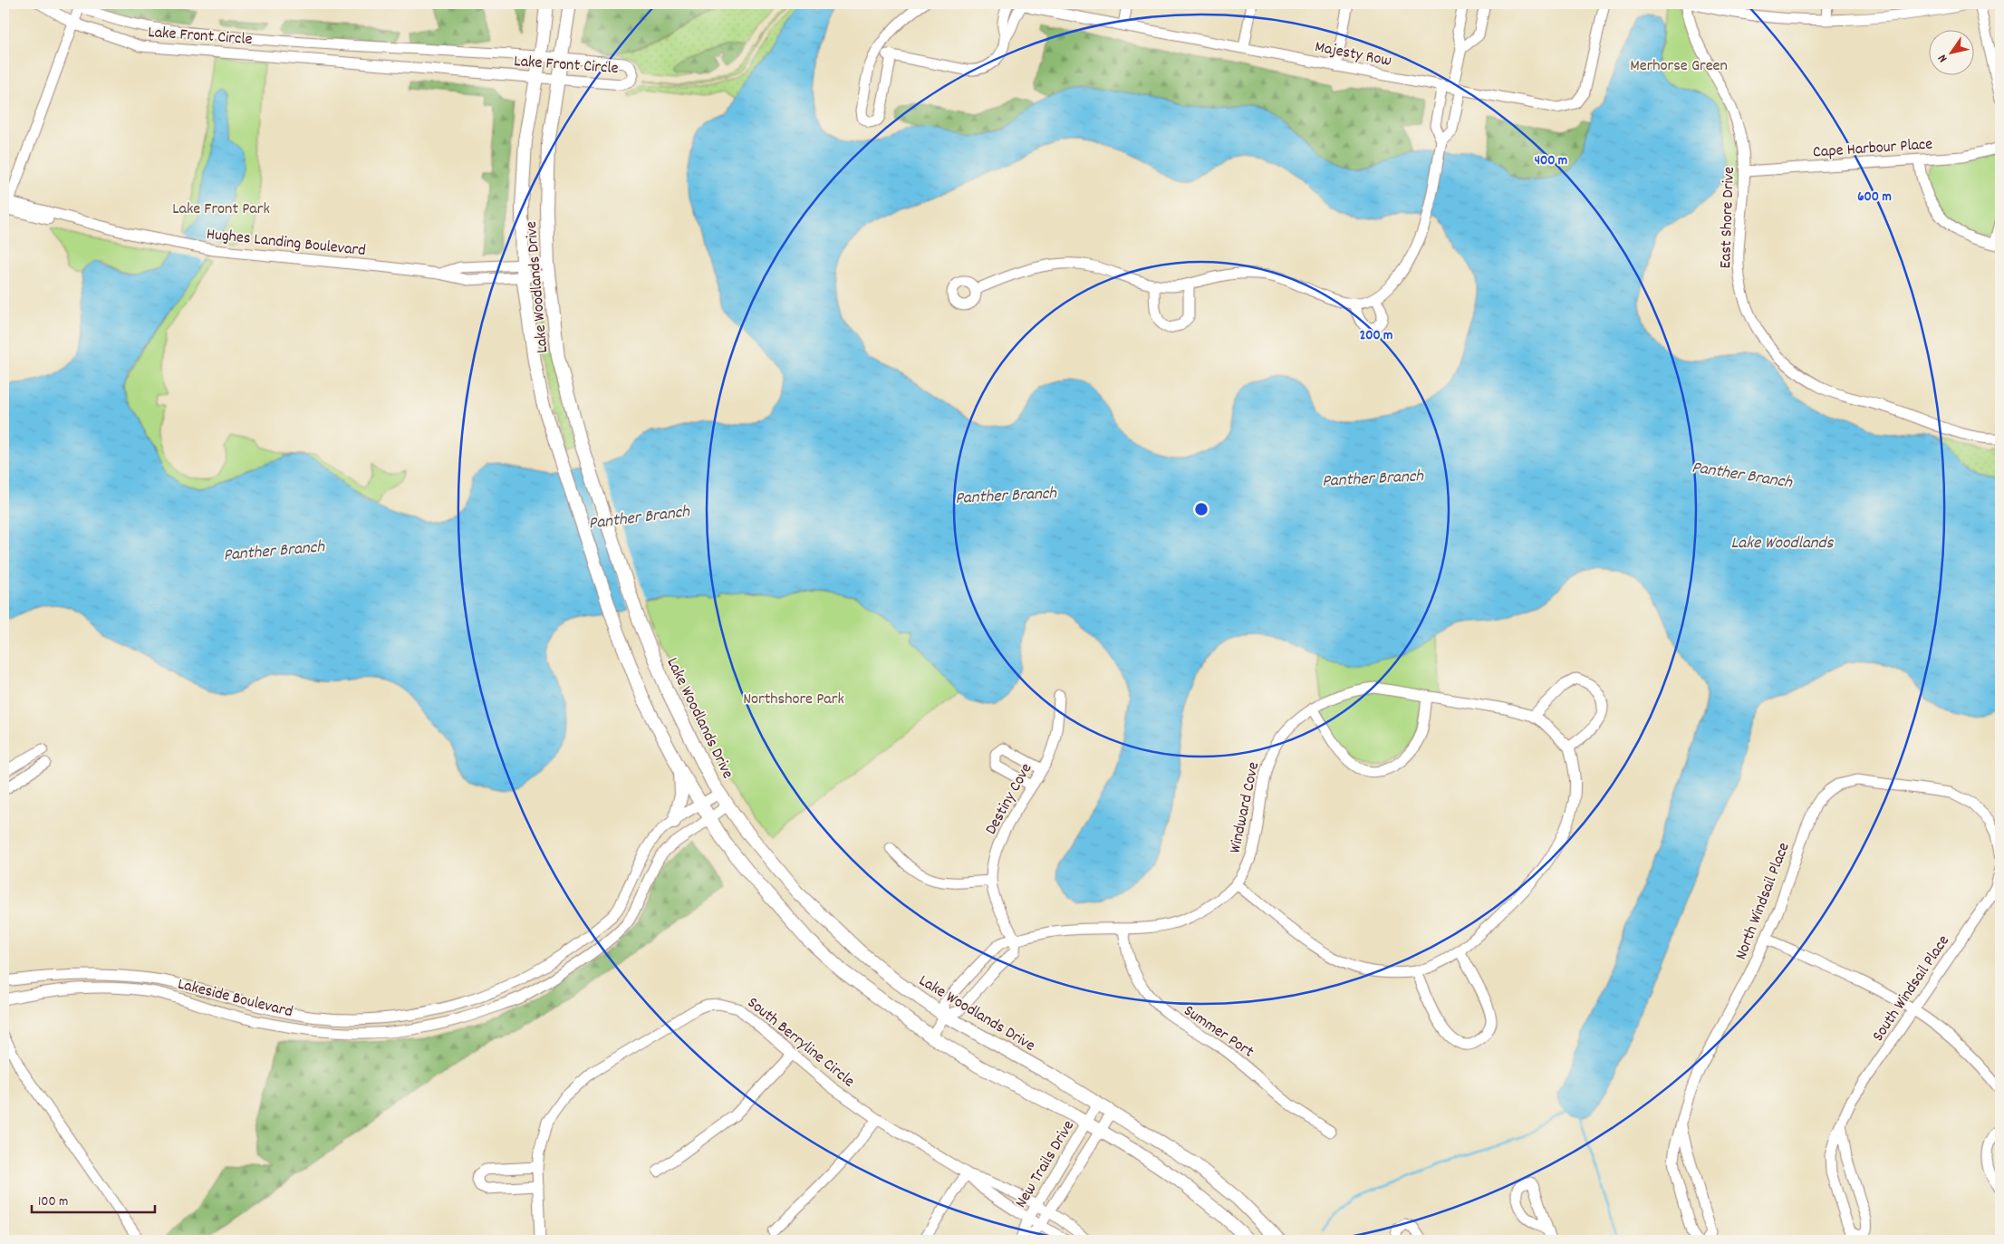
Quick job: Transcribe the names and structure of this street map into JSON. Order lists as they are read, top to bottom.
{
  "streets": {
    "main road": ["Lake Woodlands Drive"],
    "street": [
      "Lake Front Circle",
      "Majesty Row",
      "Cape Harbour Place",
      "East Shore Drive",
      "Hughes Landing Boulevard",
      "Destiny Cove",
      "Windward Cove",
      "North Windsail Place",
      "South Windsail Place",
      "Lakeside Boulevard",
      "Summer Port",
      "South Berryline Circle",
      "New Trails Drive"
    ]
  },
  "crossings": [
    ["Lake Front Circle", "Lake Woodlands Drive"],
    ["Cape Harbour Place", "East Shore Drive"],
    ["Hughes Landing Boulevard", "Lake Woodlands Drive"],
    ["Lake Woodlands Drive", "Windward Cove"],
    ["Lake Woodlands Drive", "Lakeside Boulevard"],
    ["Lake Woodlands Drive", "New Trails Drive"],
    ["Destiny Cove", "Windward Cove"],
    ["Windward Cove", "Summer Port"],
    ["South Berryline Circle", "New Trails Drive"]
  ],
  "water": ["Panther Branch", "Lake Woodlands"],
  "parks": ["Merhorse Green", "Lake Front Park", "Northshore Park"],
  "scale_bar": "100 m",
  "north": "bottom left",
  "rings": ["400 m", "600 m", "200 m"]
}
